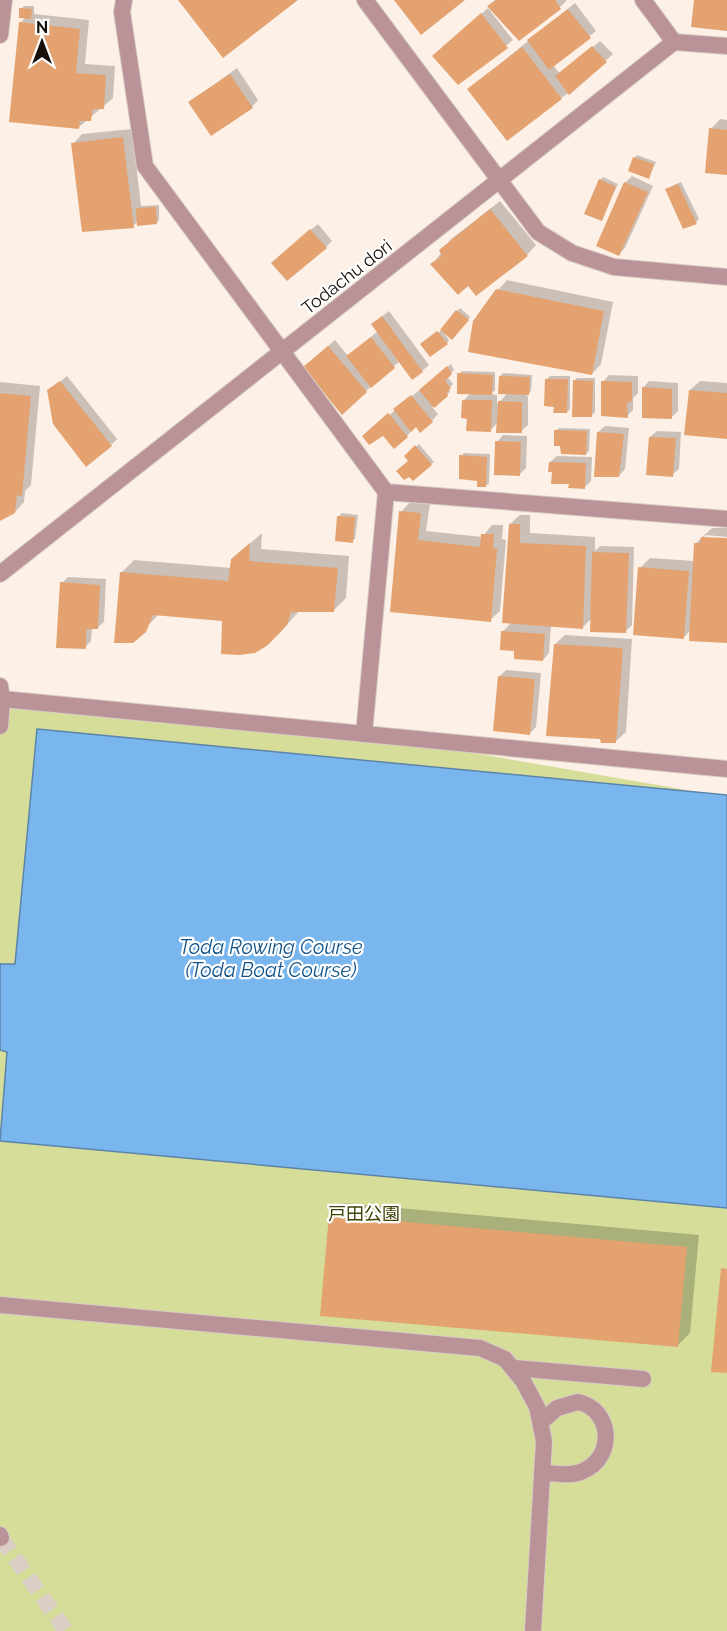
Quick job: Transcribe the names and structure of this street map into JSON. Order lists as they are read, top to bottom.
{
  "streets": {
    "street": ["Todachu dori"]
  },
  "water": ["Toda Rowing Course (Toda Boat Course)"],
  "parks": ["戸田公園"],
  "north": "top"
}
